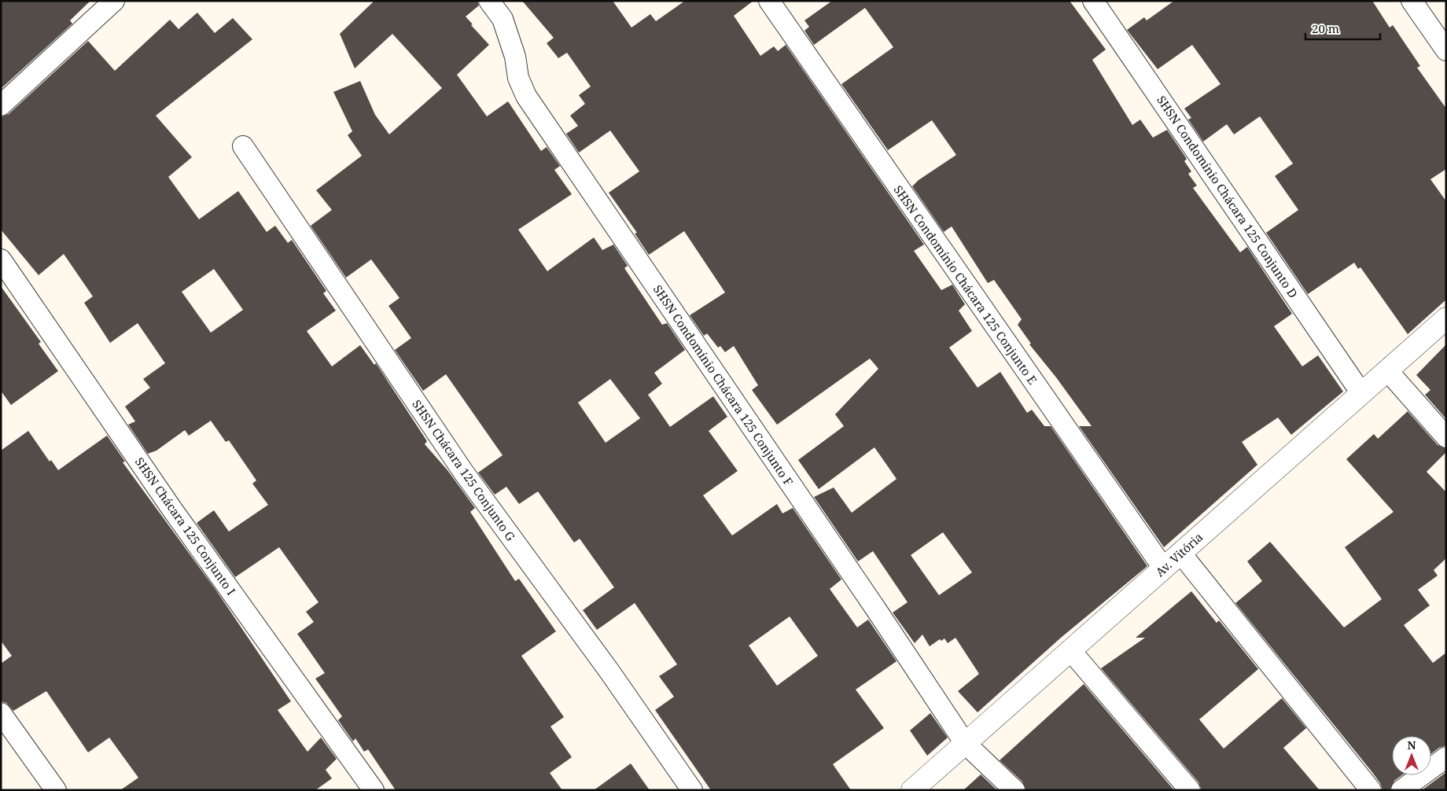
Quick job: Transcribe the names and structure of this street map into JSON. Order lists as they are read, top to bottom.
{
  "streets": {
    "street": [
      "SHSN Condomínio Chácara 125 Conjunto D",
      "SHSN Condomínio Chácara 125 Conjunto E",
      "SHSN Condomínio Chácara 125 Conjunto F",
      "SHSN Chácara 125 Conjunto G",
      "SHSN Chácara 125 Conjunto I",
      "Av. Vitória"
    ]
  },
  "crossings": [
    ["SHSN Condomínio Chácara 125 Conjunto D", "Av. Vitória"],
    ["SHSN Condomínio Chácara 125 Conjunto E", "Av. Vitória"],
    ["SHSN Condomínio Chácara 125 Conjunto F", "Av. Vitória"]
  ],
  "scale_bar": "20 m",
  "north": "top"
}
